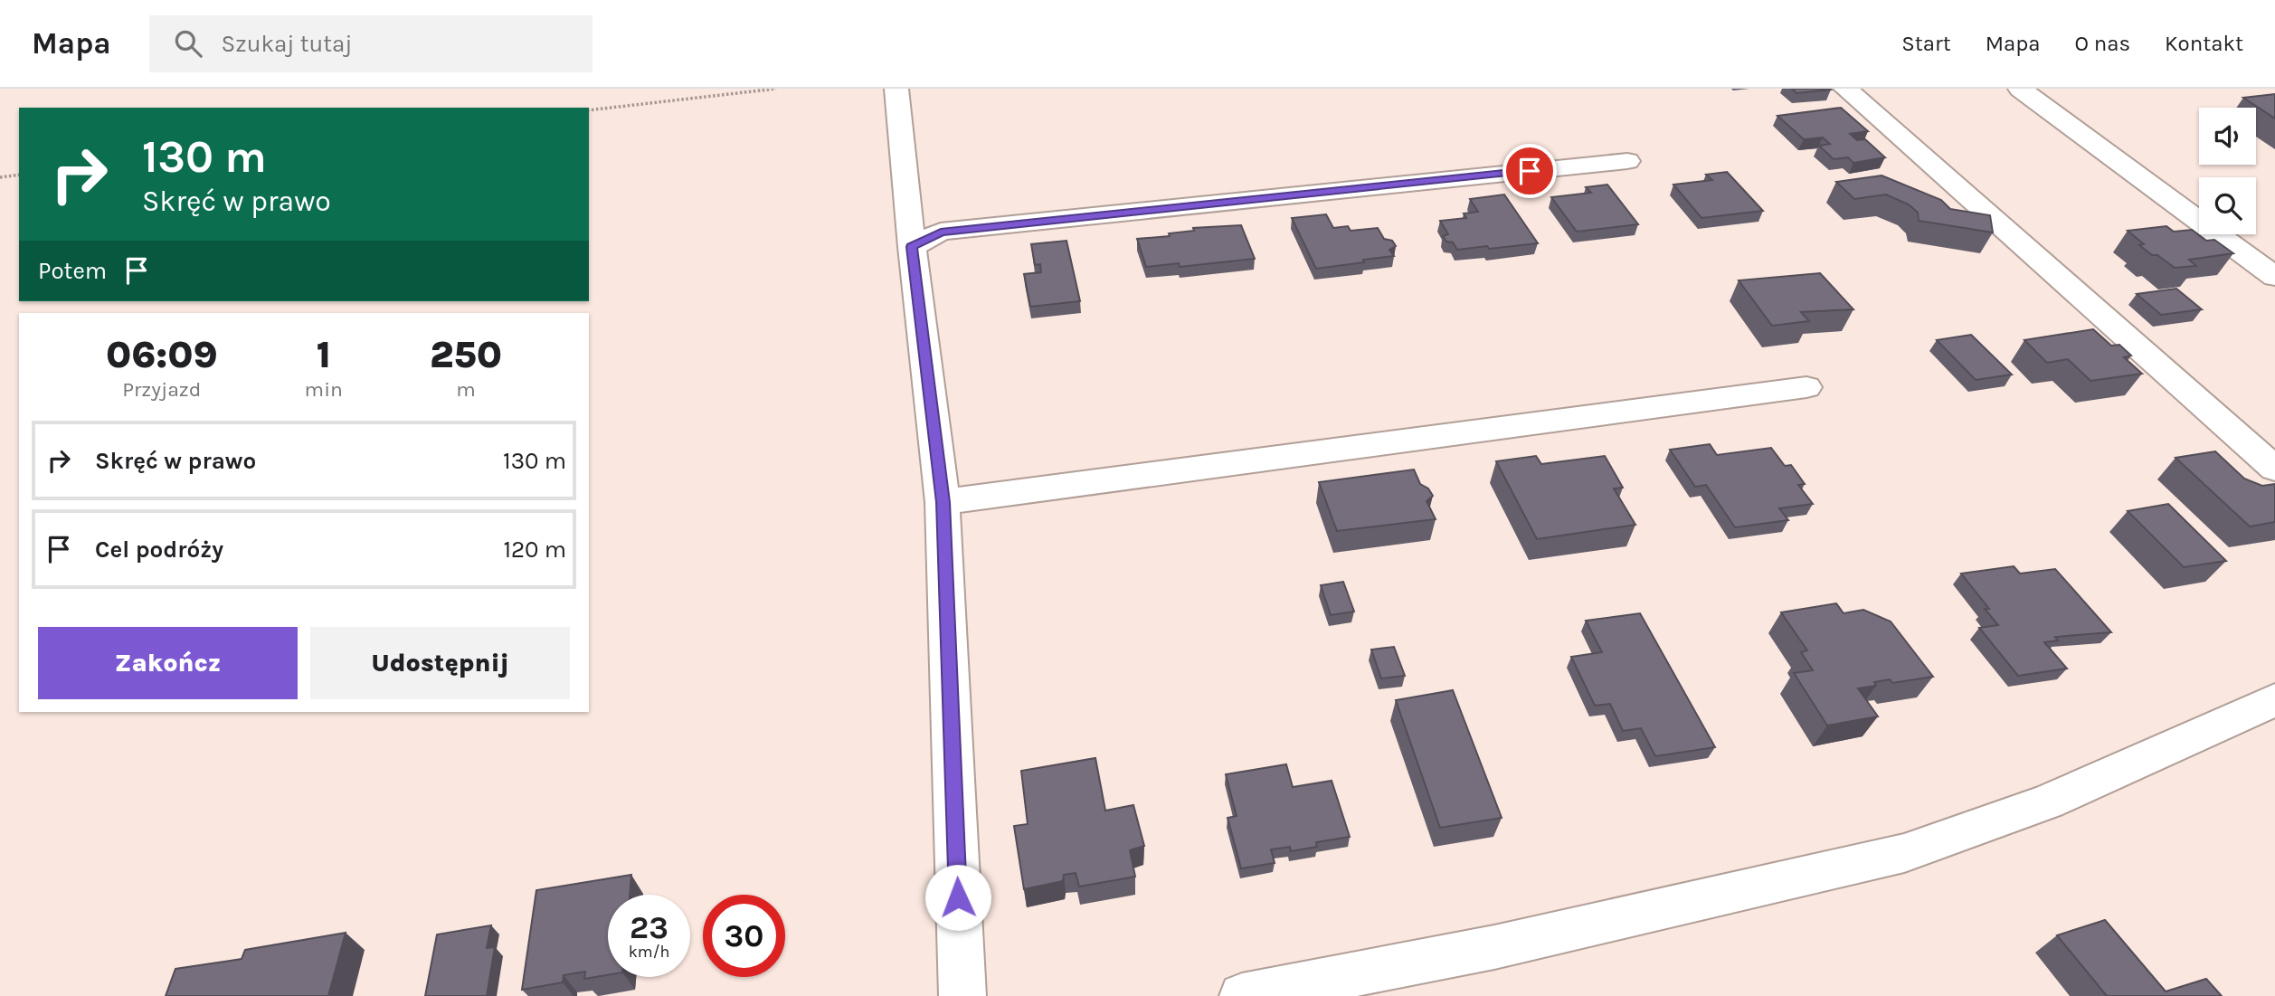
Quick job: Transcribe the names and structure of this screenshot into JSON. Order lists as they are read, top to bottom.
{
  "page": {
    "header": "Mapa",
    "search": "Szukaj tutaj",
    "nav": [
      "Start",
      "Mapa",
      "O nas",
      "Kontakt"
    ],
    "turn": ["130 m", "Skręć w prawo"],
    "then": "Potem",
    "eta": [
      "06:09",
      "Przyjazd",
      "1",
      "min",
      "250",
      "m"
    ],
    "list": [
      {
        "name": "Skręć w prawo",
        "value": "130 m"
      },
      {
        "name": "Cel podróży",
        "value": "120 m"
      }
    ],
    "buttons": ["Zakończ", "Udostępnij"],
    "speed": "23 km/h",
    "limit": "30"
  }
}
